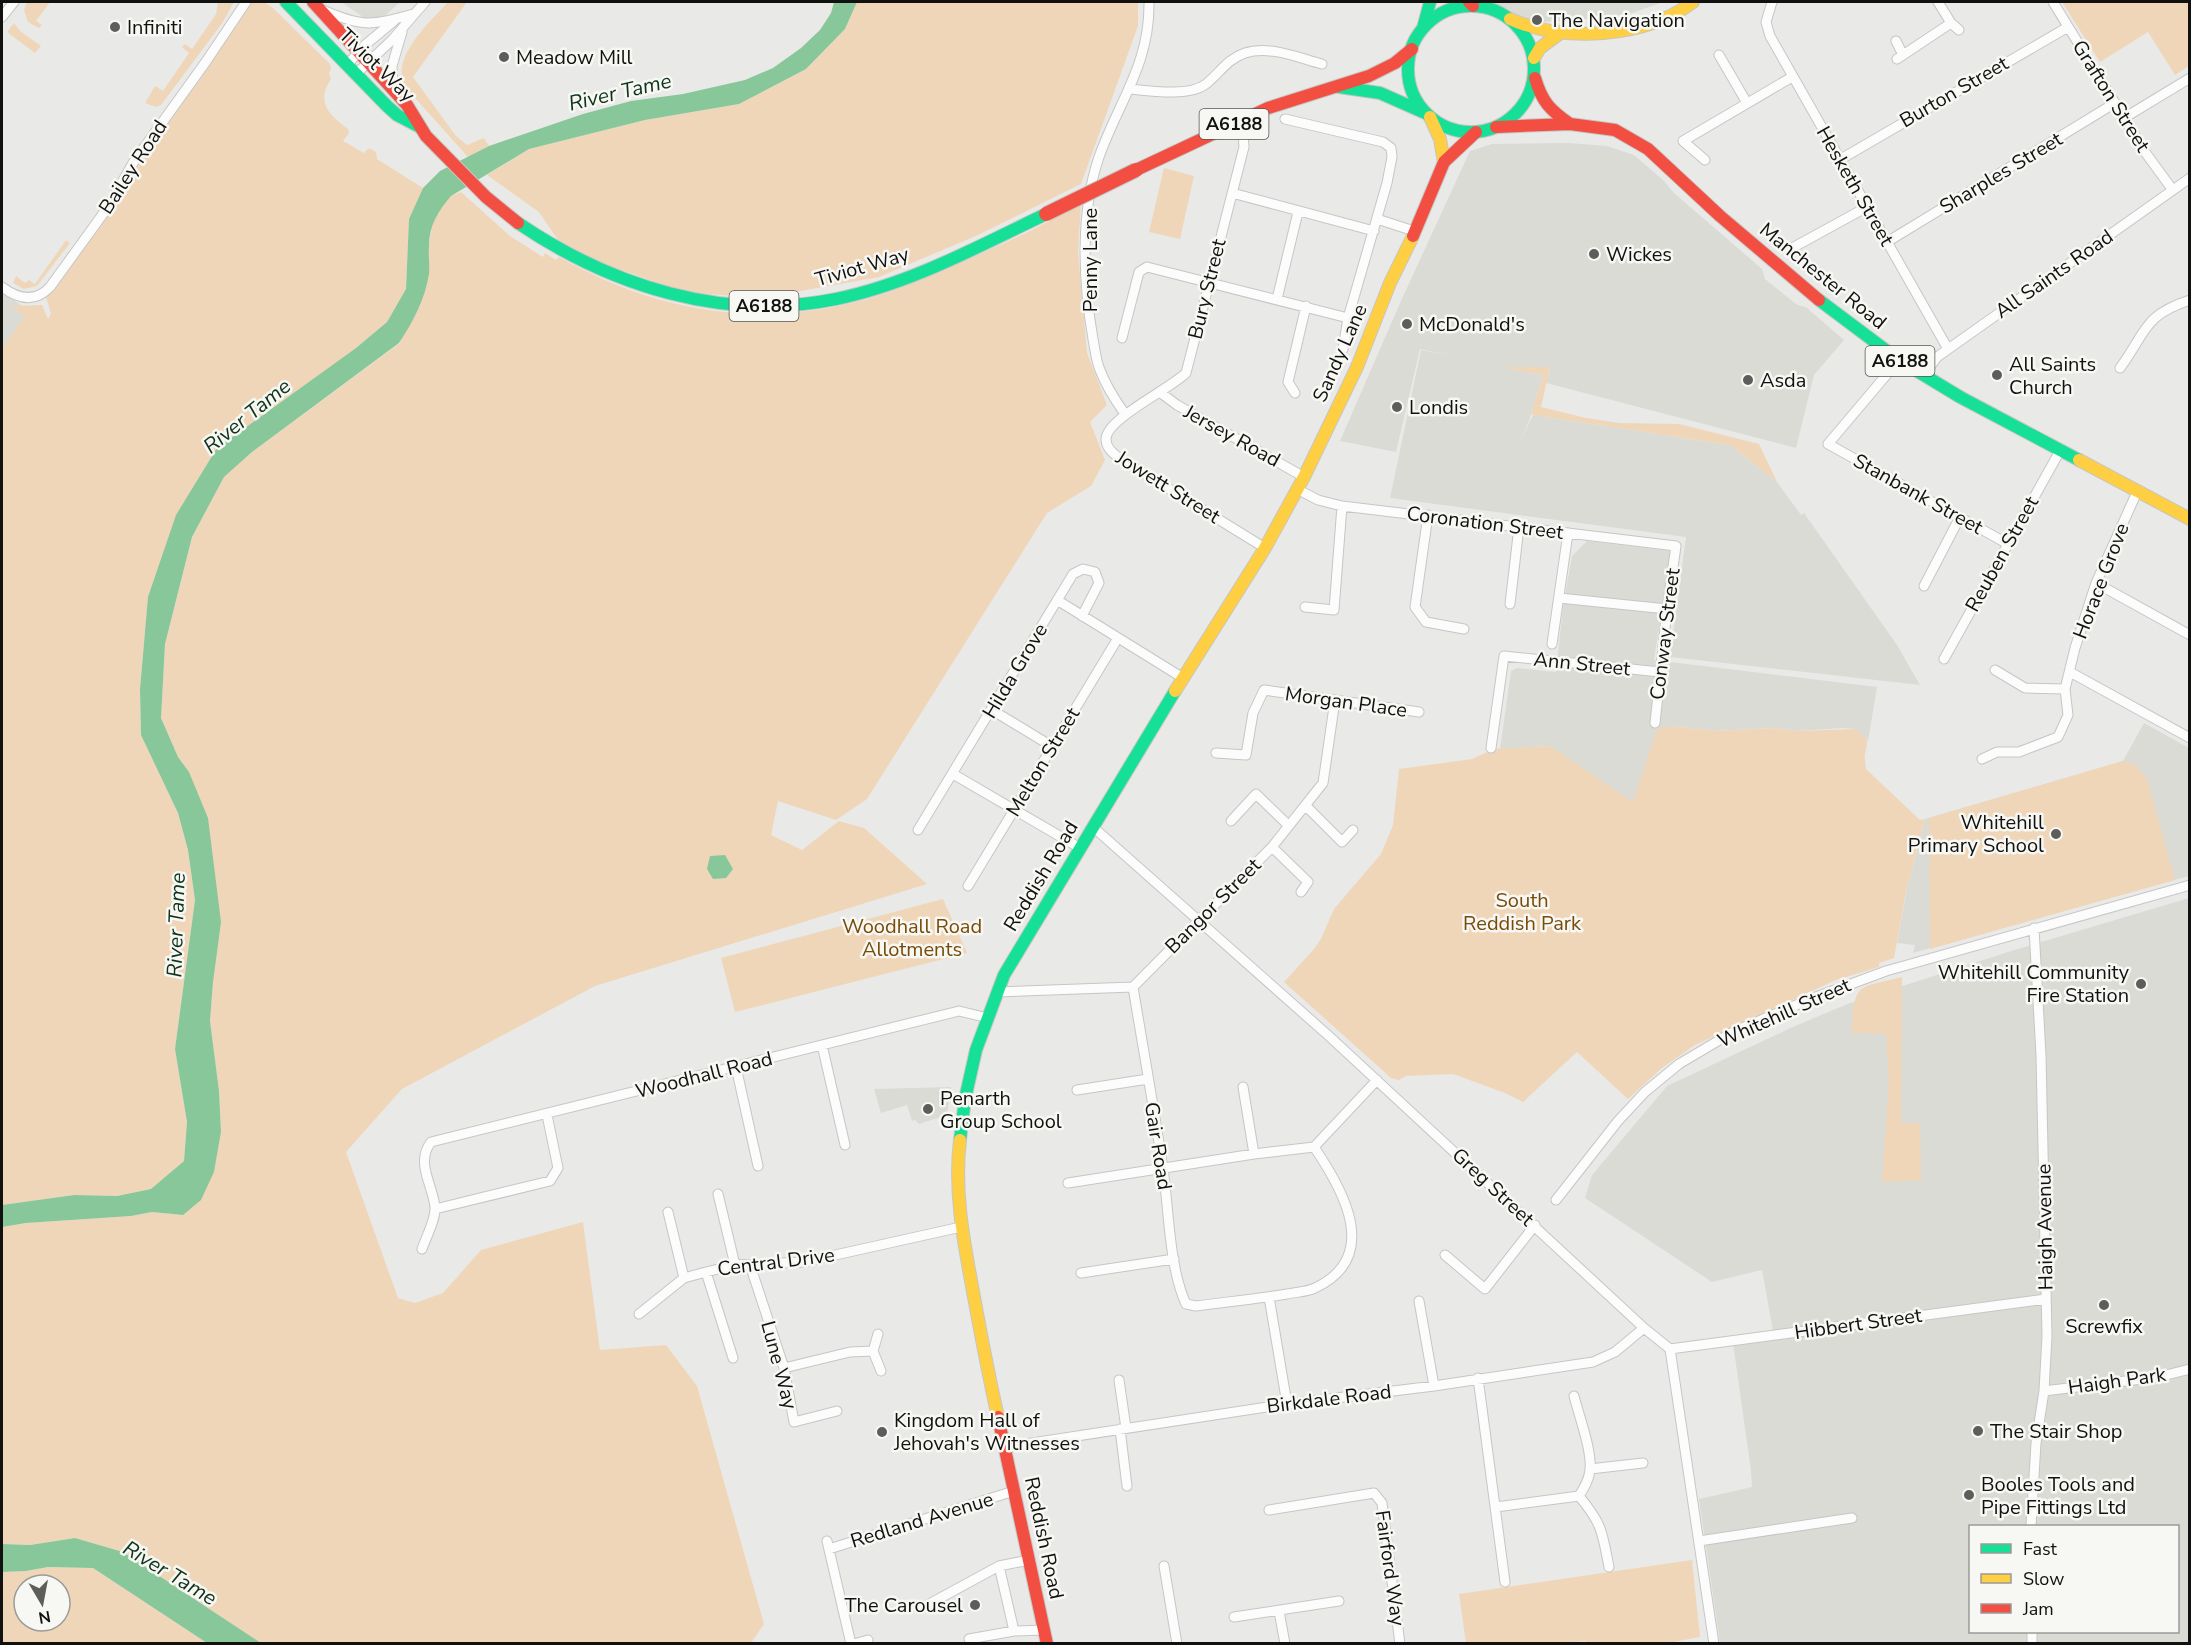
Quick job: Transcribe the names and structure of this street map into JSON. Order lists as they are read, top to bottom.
{
  "streets": {
    "main road": [
      "Tiviot Way",
      "A6188",
      "Manchester Road",
      "Sandy Lane",
      "Reddish Road"
    ],
    "street": [
      "Burton Street",
      "Grafton Street",
      "Bailey Road",
      "Sharples Street",
      "Hesketh Street",
      "Penny Lane",
      "All Saints Road",
      "Bury Street",
      "Jersey Road",
      "Jowett Street",
      "Stanbank Street",
      "Coronation Street",
      "Reuben Street",
      "Horace Grove",
      "Conway Street",
      "Ann Street",
      "Hilda Grove",
      "Morgan Place",
      "Melton Street",
      "Bangor Street",
      "Whitehill Street",
      "Woodhall Road",
      "Gair Road",
      "Greg Street",
      "Haigh Avenue",
      "Central Drive",
      "Hibbert Street",
      "Lune Way",
      "Haigh Park",
      "Birkdale Road",
      "Redland Avenue",
      "Fairford Way"
    ]
  },
  "crossings": [
    ["Tiviot Way", "Manchester Road"],
    ["Tiviot Way", "Sandy Lane"],
    ["Burton Street", "Grafton Street"],
    ["Burton Street", "Hesketh Street"],
    ["Grafton Street", "Sharples Street"],
    ["Grafton Street", "All Saints Road"],
    ["Sharples Street", "Hesketh Street"],
    ["Hesketh Street", "All Saints Road"],
    ["Penny Lane", "Bury Street"],
    ["Penny Lane", "Jowett Street"],
    ["All Saints Road", "Manchester Road"],
    ["Manchester Road", "Sandy Lane"],
    ["Manchester Road", "Stanbank Street"],
    ["Manchester Road", "Reuben Street"],
    ["Manchester Road", "Horace Grove"],
    ["Bury Street", "Jersey Road"],
    ["Bury Street", "Jowett Street"],
    ["Sandy Lane", "Jersey Road"],
    ["Sandy Lane", "Coronation Street"],
    ["Sandy Lane", "Reddish Road"],
    ["Jersey Road", "Coronation Street"],
    ["Jersey Road", "Reddish Road"],
    ["Jowett Street", "Reddish Road"],
    ["Stanbank Street", "Reuben Street"],
    ["Coronation Street", "Conway Street"],
    ["Coronation Street", "Reddish Road"],
    ["Conway Street", "Ann Street"],
    ["Morgan Place", "Bangor Street"],
    ["Reddish Road", "Woodhall Road"],
    ["Reddish Road", "Greg Street"],
    ["Reddish Road", "Central Drive"],
    ["Reddish Road", "Birkdale Road"],
    ["Reddish Road", "Redland Avenue"],
    ["Bangor Street", "Gair Road"],
    ["Bangor Street", "Greg Street"],
    ["Whitehill Street", "Haigh Avenue"],
    ["Greg Street", "Hibbert Street"],
    ["Greg Street", "Birkdale Road"],
    ["Haigh Avenue", "Hibbert Street"],
    ["Haigh Avenue", "Haigh Park"],
    ["Central Drive", "Lune Way"]
  ],
  "water": ["River Tame"],
  "parks": ["South Reddish Park", "Woodhall Road Allotments"],
  "places": [
    "The Navigation",
    "Infiniti",
    "Meadow Mill",
    "Wickes",
    "McDonald's",
    "All Saints Church",
    "Asda",
    "Londis",
    "Whitehill Primary School",
    "Whitehill Community Fire Station",
    "Penarth Group School",
    "Screwfix",
    "The Stair Shop",
    "Kingdom Hall of Jehovah's Witnesses",
    "Booles Tools and Pipe Fittings Ltd",
    "The Carousel"
  ],
  "legend": ["Fast", "Slow", "Jam"],
  "north": "bottom"
}
